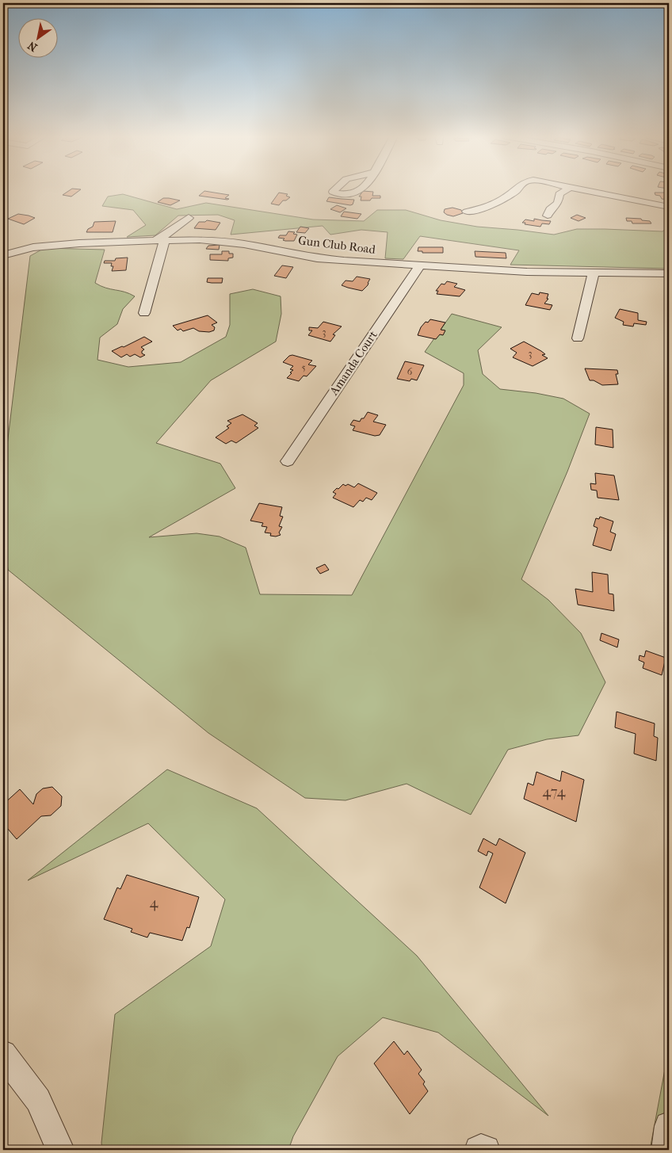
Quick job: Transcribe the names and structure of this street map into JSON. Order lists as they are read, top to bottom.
{
  "streets": {
    "street": ["Gun Club Road", "Amanda Court"]
  },
  "crossings": [
    ["Gun Club Road", "Amanda Court"]
  ],
  "house_numbers": [
    "3",
    "3",
    "5",
    "6",
    "474",
    "4"
  ],
  "north": "bottom left"
}
